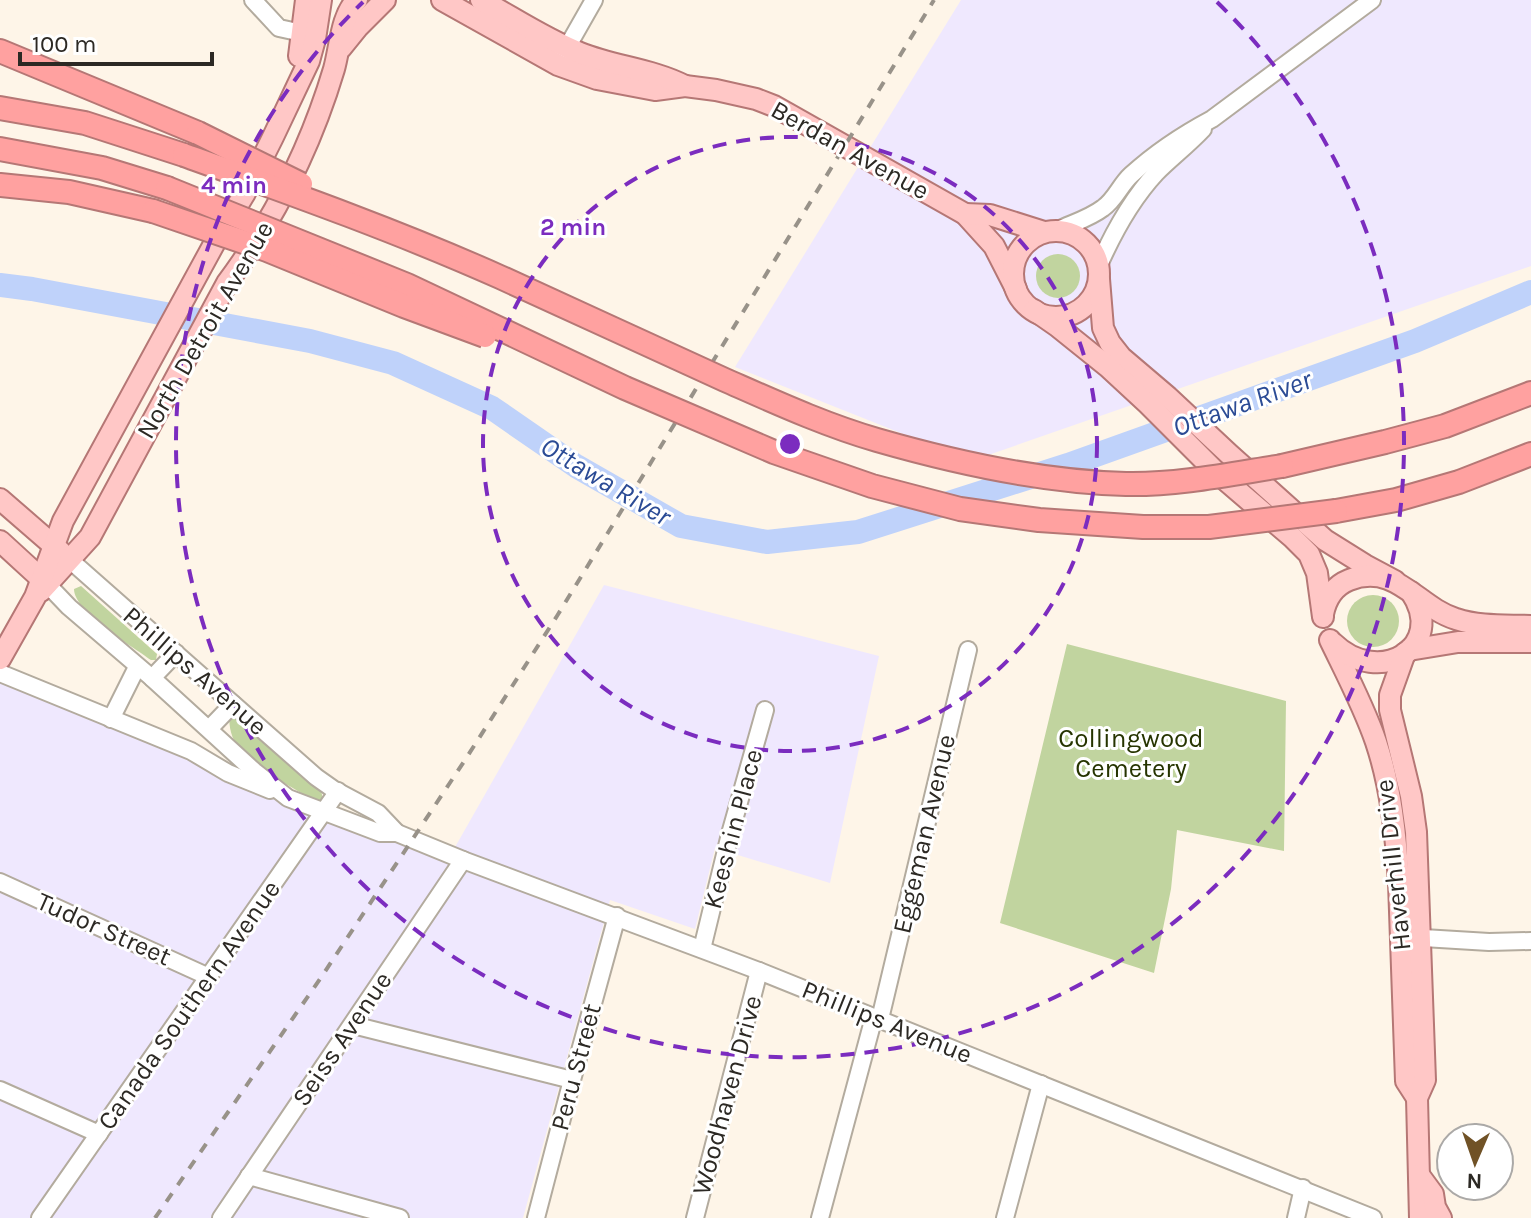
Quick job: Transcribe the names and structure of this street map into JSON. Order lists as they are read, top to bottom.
{
  "streets": {
    "main road": [
      "Berdan Avenue",
      "North Detroit Avenue",
      "Phillips Avenue",
      "Haverhill Drive"
    ],
    "street": [
      "Keeshin Place",
      "Eggeman Avenue",
      "Tudor Street",
      "Canada Southern Avenue",
      "Seiss Avenue",
      "Peru Street",
      "Woodhaven Drive"
    ]
  },
  "crossings": [
    ["North Detroit Avenue", "Phillips Avenue"],
    ["Phillips Avenue", "Keeshin Place"],
    ["Phillips Avenue", "Eggeman Avenue"],
    ["Phillips Avenue", "Canada Southern Avenue"],
    ["Phillips Avenue", "Seiss Avenue"],
    ["Phillips Avenue", "Peru Street"],
    ["Phillips Avenue", "Woodhaven Drive"],
    ["Tudor Street", "Canada Southern Avenue"]
  ],
  "water": ["Ottawa River"],
  "parks": ["Collingwood Cemetery"],
  "scale_bar": "100 m",
  "north": "bottom",
  "rings": ["4 min", "2 min"]
}
